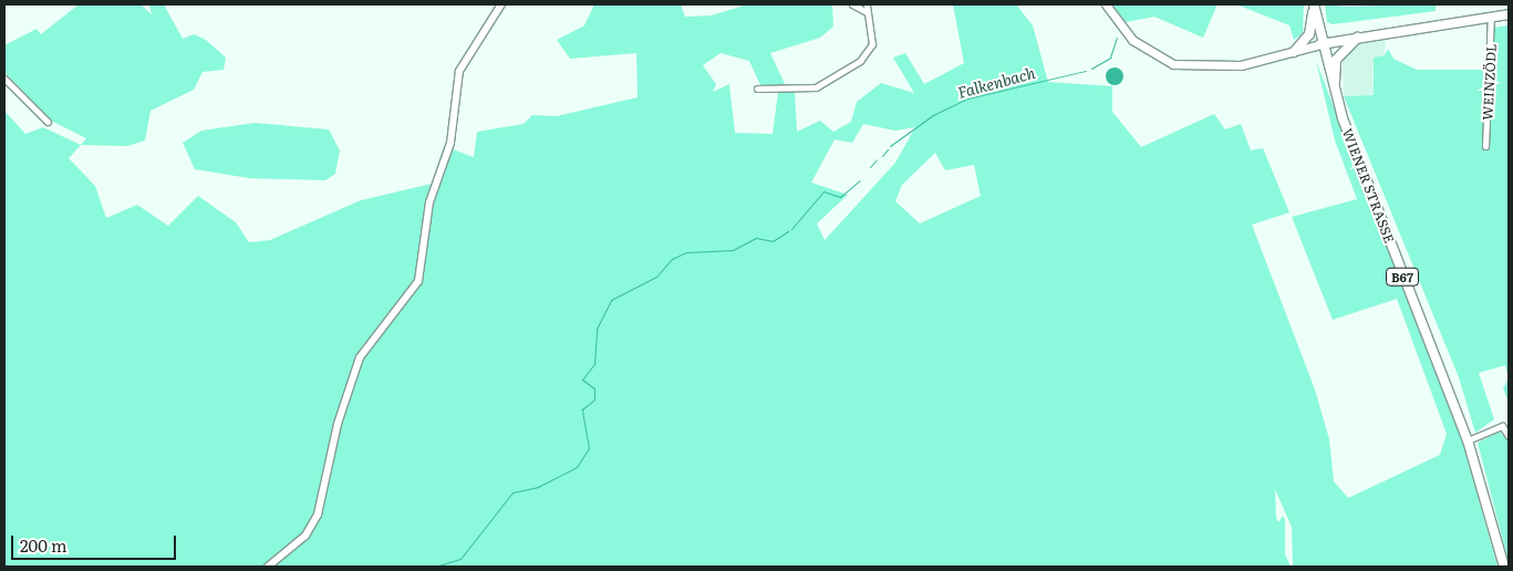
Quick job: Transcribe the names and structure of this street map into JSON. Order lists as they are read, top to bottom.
{
  "streets": {
    "main road": ["WIENER STRASSE", "B67"],
    "street": ["WEINZÖDL"]
  },
  "water": ["Falkenbach"],
  "scale_bar": "200 m"
}
